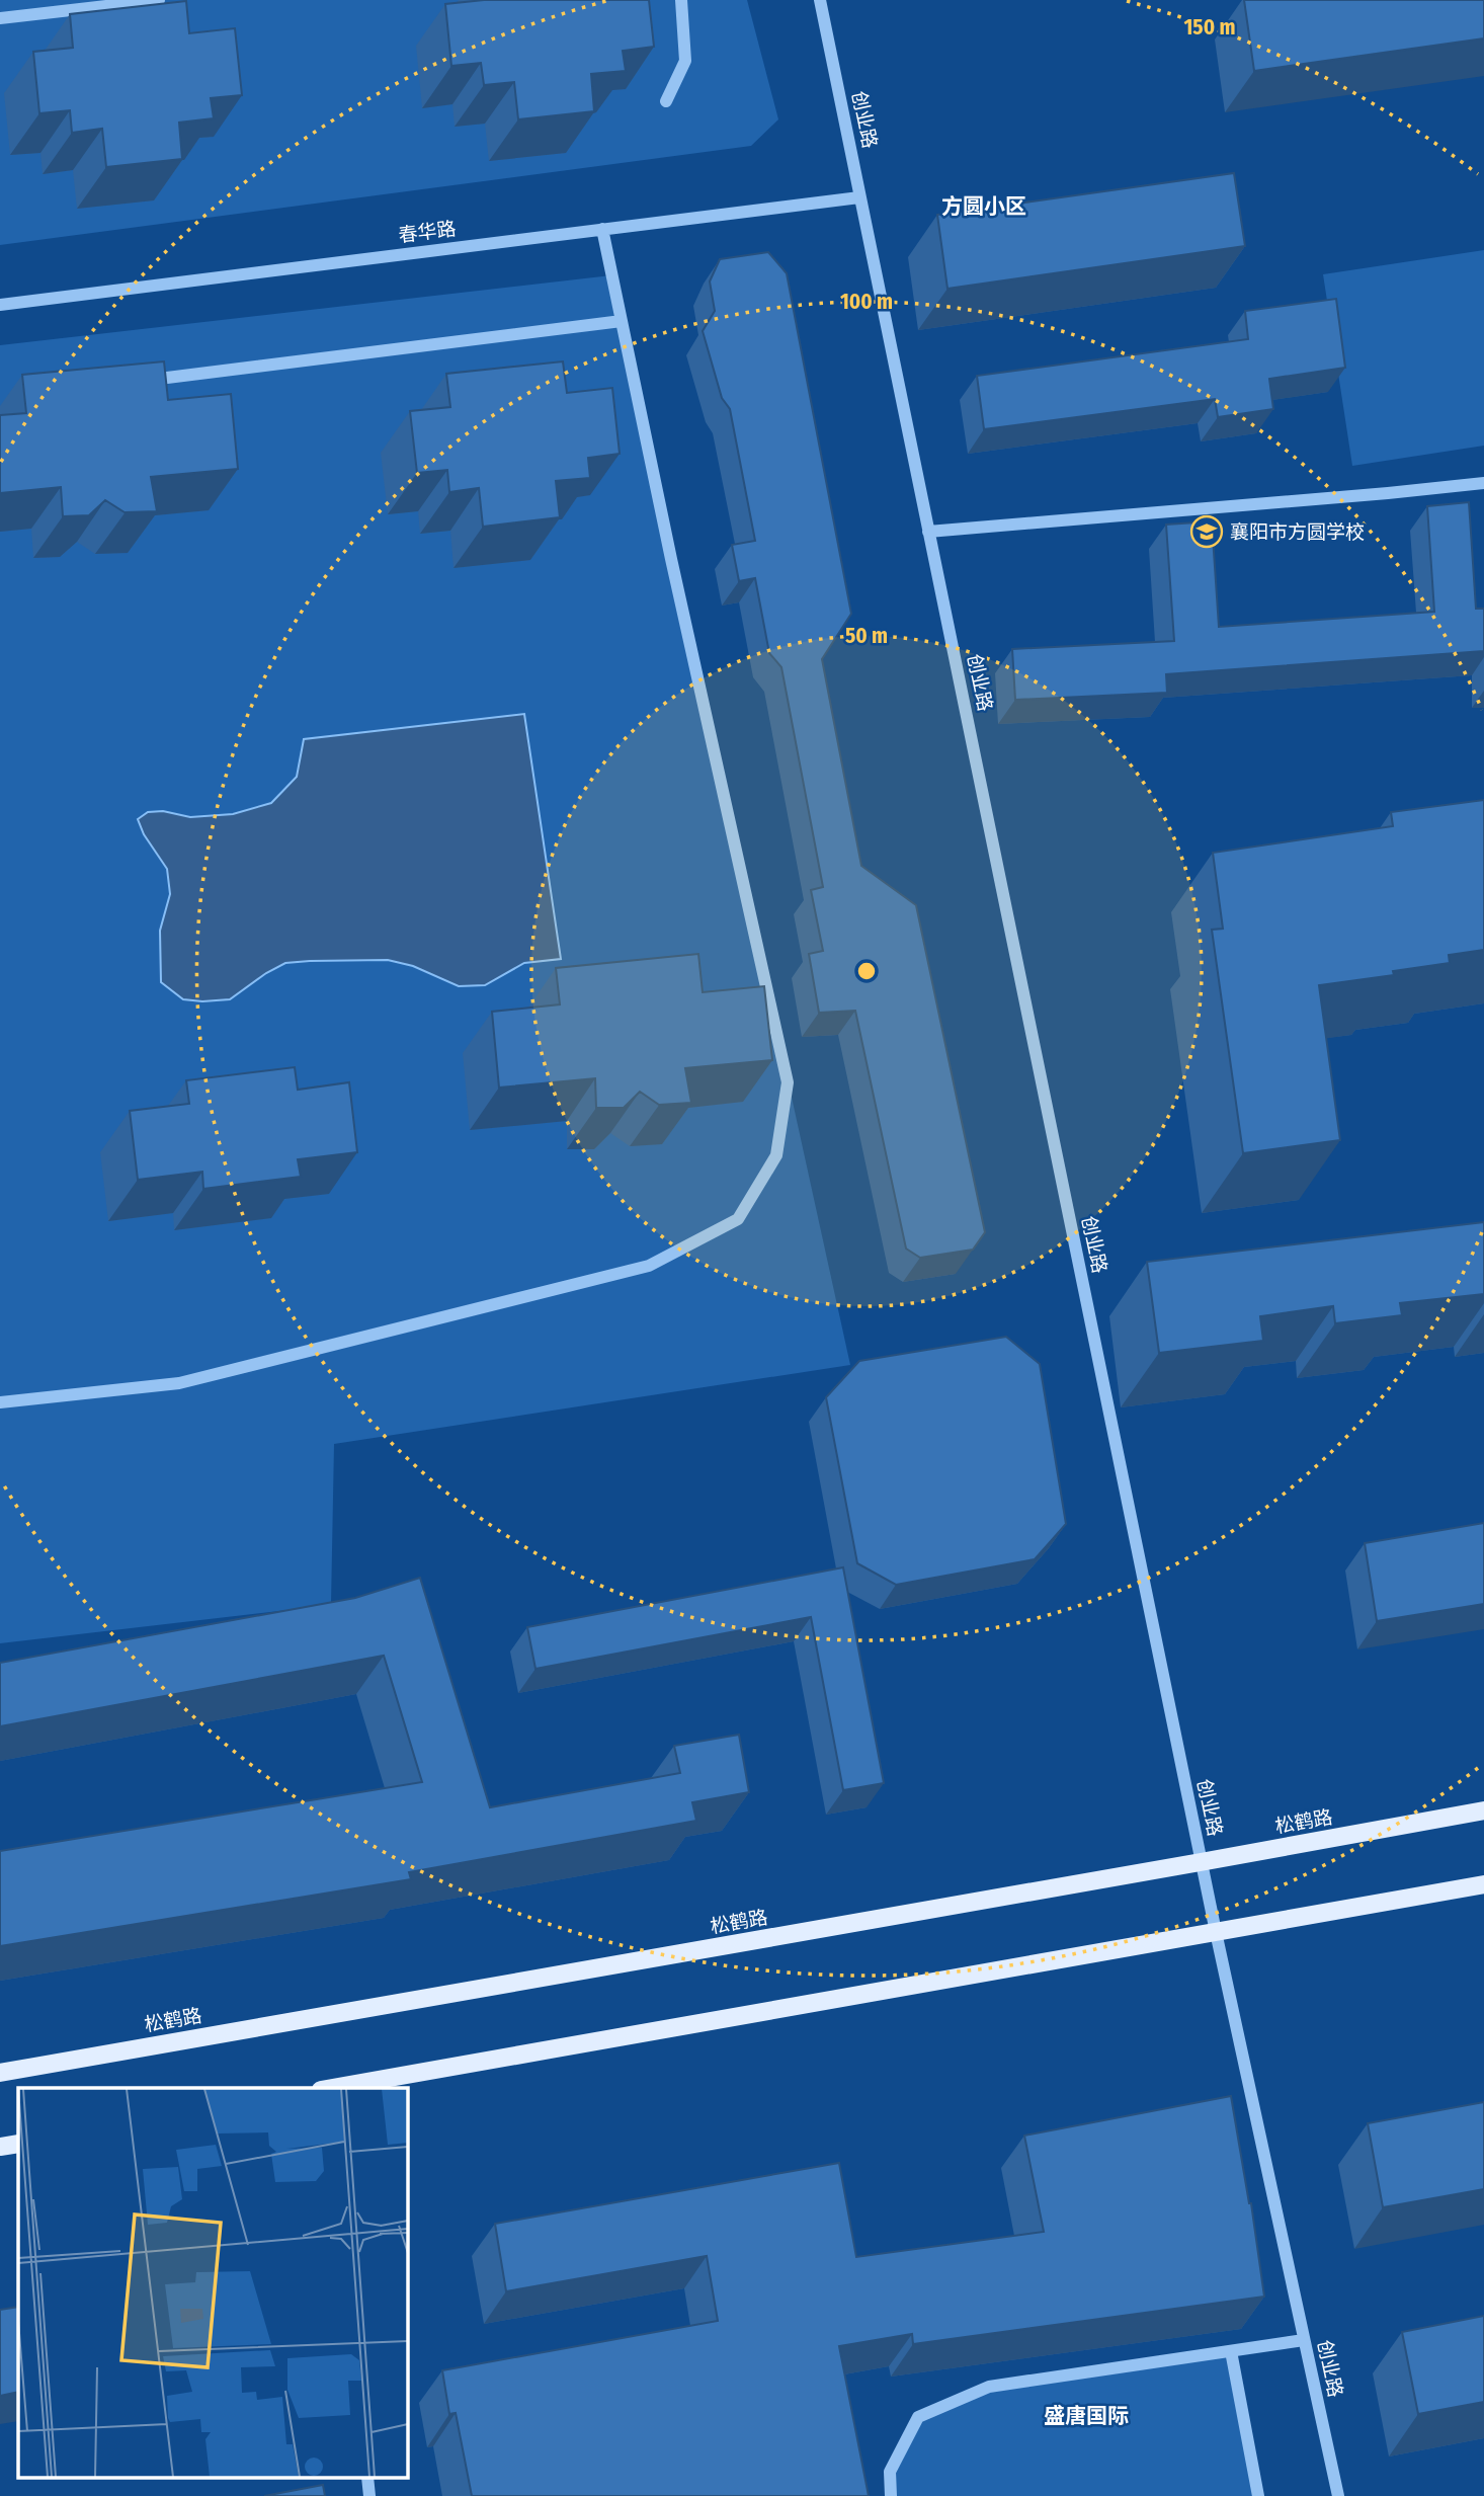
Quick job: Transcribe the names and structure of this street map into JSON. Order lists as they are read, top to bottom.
{
  "streets": {
    "main road": ["松鹤路"],
    "street": ["创业路", "春华路"]
  },
  "crossings": [
    ["创业路", "春华路"],
    ["创业路", "松鹤路"]
  ],
  "districts": ["方圆小区", "盛唐国际"],
  "places": {
    "school or university": ["襄阳市方圆学校"]
  },
  "rings": ["150 m", "100 m", "50 m"]
}
